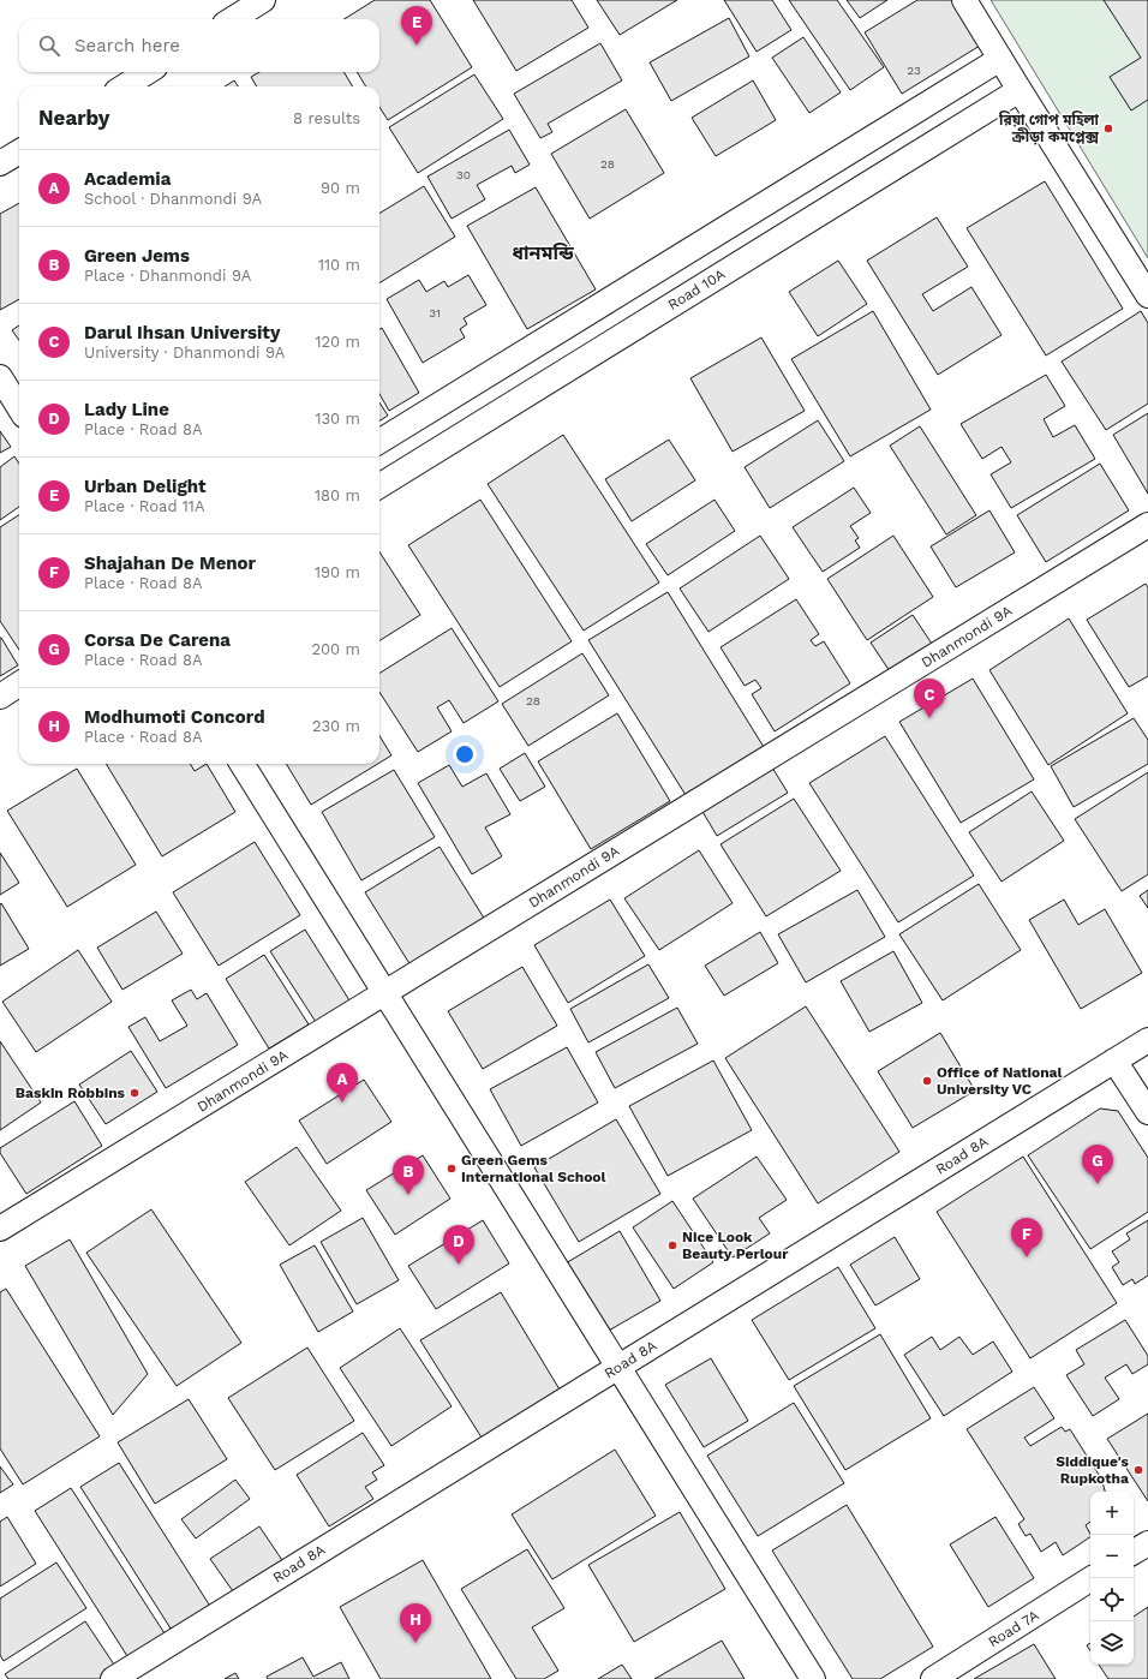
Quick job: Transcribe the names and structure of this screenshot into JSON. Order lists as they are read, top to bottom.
{
  "streets": {
    "street": [
      "Road 10A",
      "Dhanmondi 9A",
      "Road 8A",
      "Road 7A"
    ]
  },
  "districts": ["ধানমন্ডি"],
  "places": [
    "রিয়া গোপ মহিলা ক্রীড়া কমপ্লেক্স",
    "Office of National University VC",
    "Baskin Robbins",
    "Green Gems International School",
    "Nice Look Beauty Perlour",
    "Siddique's Rupkotha"
  ],
  "house_numbers": [
    "23",
    "28",
    "30",
    "31",
    "28"
  ],
  "page": {
    "pins": [
      "E",
      "C",
      "A",
      "G",
      "B",
      "F",
      "D",
      "H"
    ],
    "search": "Search here",
    "heading": ["Nearby", "8 results"],
    "list": [
      {
        "mark": "A",
        "name": "Academia",
        "note": "School · Dhanmondi 9A",
        "value": "90 m"
      },
      {
        "mark": "B",
        "name": "Green Jems",
        "note": "Place · Dhanmondi 9A",
        "value": "110 m"
      },
      {
        "mark": "C",
        "name": "Darul Ihsan University",
        "note": "University · Dhanmondi 9A",
        "value": "120 m"
      },
      {
        "mark": "D",
        "name": "Lady Line",
        "note": "Place · Road 8A",
        "value": "130 m"
      },
      {
        "mark": "E",
        "name": "Urban Delight",
        "note": "Place · Road 11A",
        "value": "180 m"
      },
      {
        "mark": "F",
        "name": "Shajahan De Menor",
        "note": "Place · Road 8A",
        "value": "190 m"
      },
      {
        "mark": "G",
        "name": "Corsa De Carena",
        "note": "Place · Road 8A",
        "value": "200 m"
      },
      {
        "mark": "H",
        "name": "Modhumoti Concord",
        "note": "Place · Road 8A",
        "value": "230 m"
      }
    ],
    "map_buttons": ["+", "−"]
  }
}
